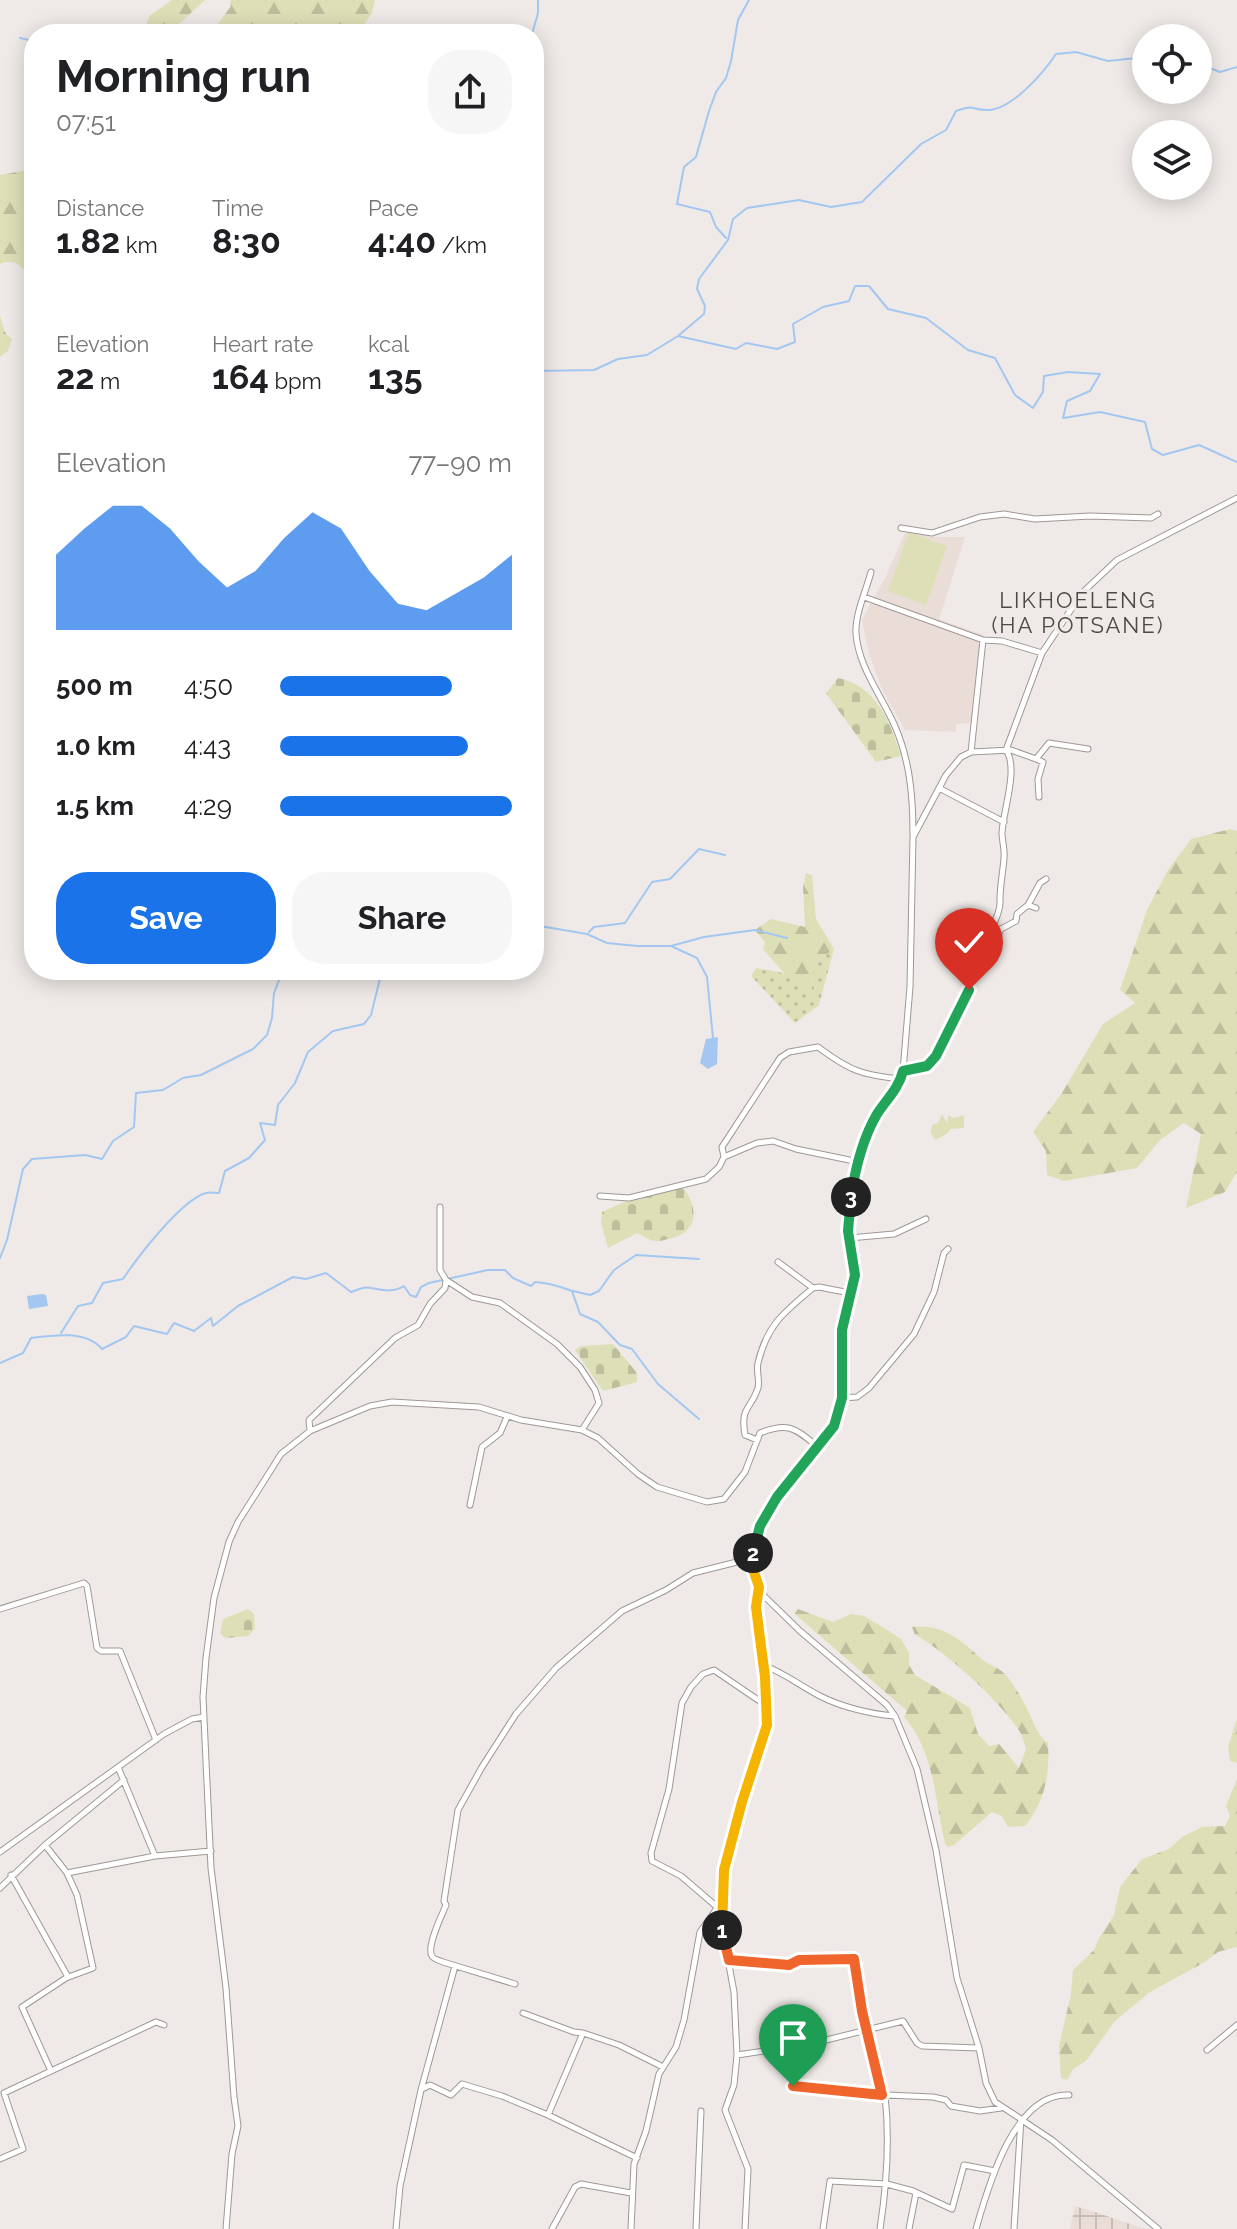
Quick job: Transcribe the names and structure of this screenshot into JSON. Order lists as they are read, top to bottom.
{
  "districts": ["LIKHOELENG (HA POTSANE)"],
  "page": {
    "heading": ["Morning run", "07:51"],
    "stats": [
      ["Distance", "1.82 km"],
      ["Time", "8:30"],
      ["Pace", "4:40 /km"],
      ["Elevation", "22 m"],
      ["Heart rate", "164 bpm"],
      ["kcal", "135"]
    ],
    "chart": ["Elevation", "77–90 m"],
    "list": [
      {
        "name": "500 m",
        "note": "4:50"
      },
      {
        "name": "1.0 km",
        "note": "4:43"
      },
      {
        "name": "1.5 km",
        "note": "4:29"
      }
    ],
    "buttons": ["Save", "Share"],
    "pins": ["3", "2", "1"]
  }
}
